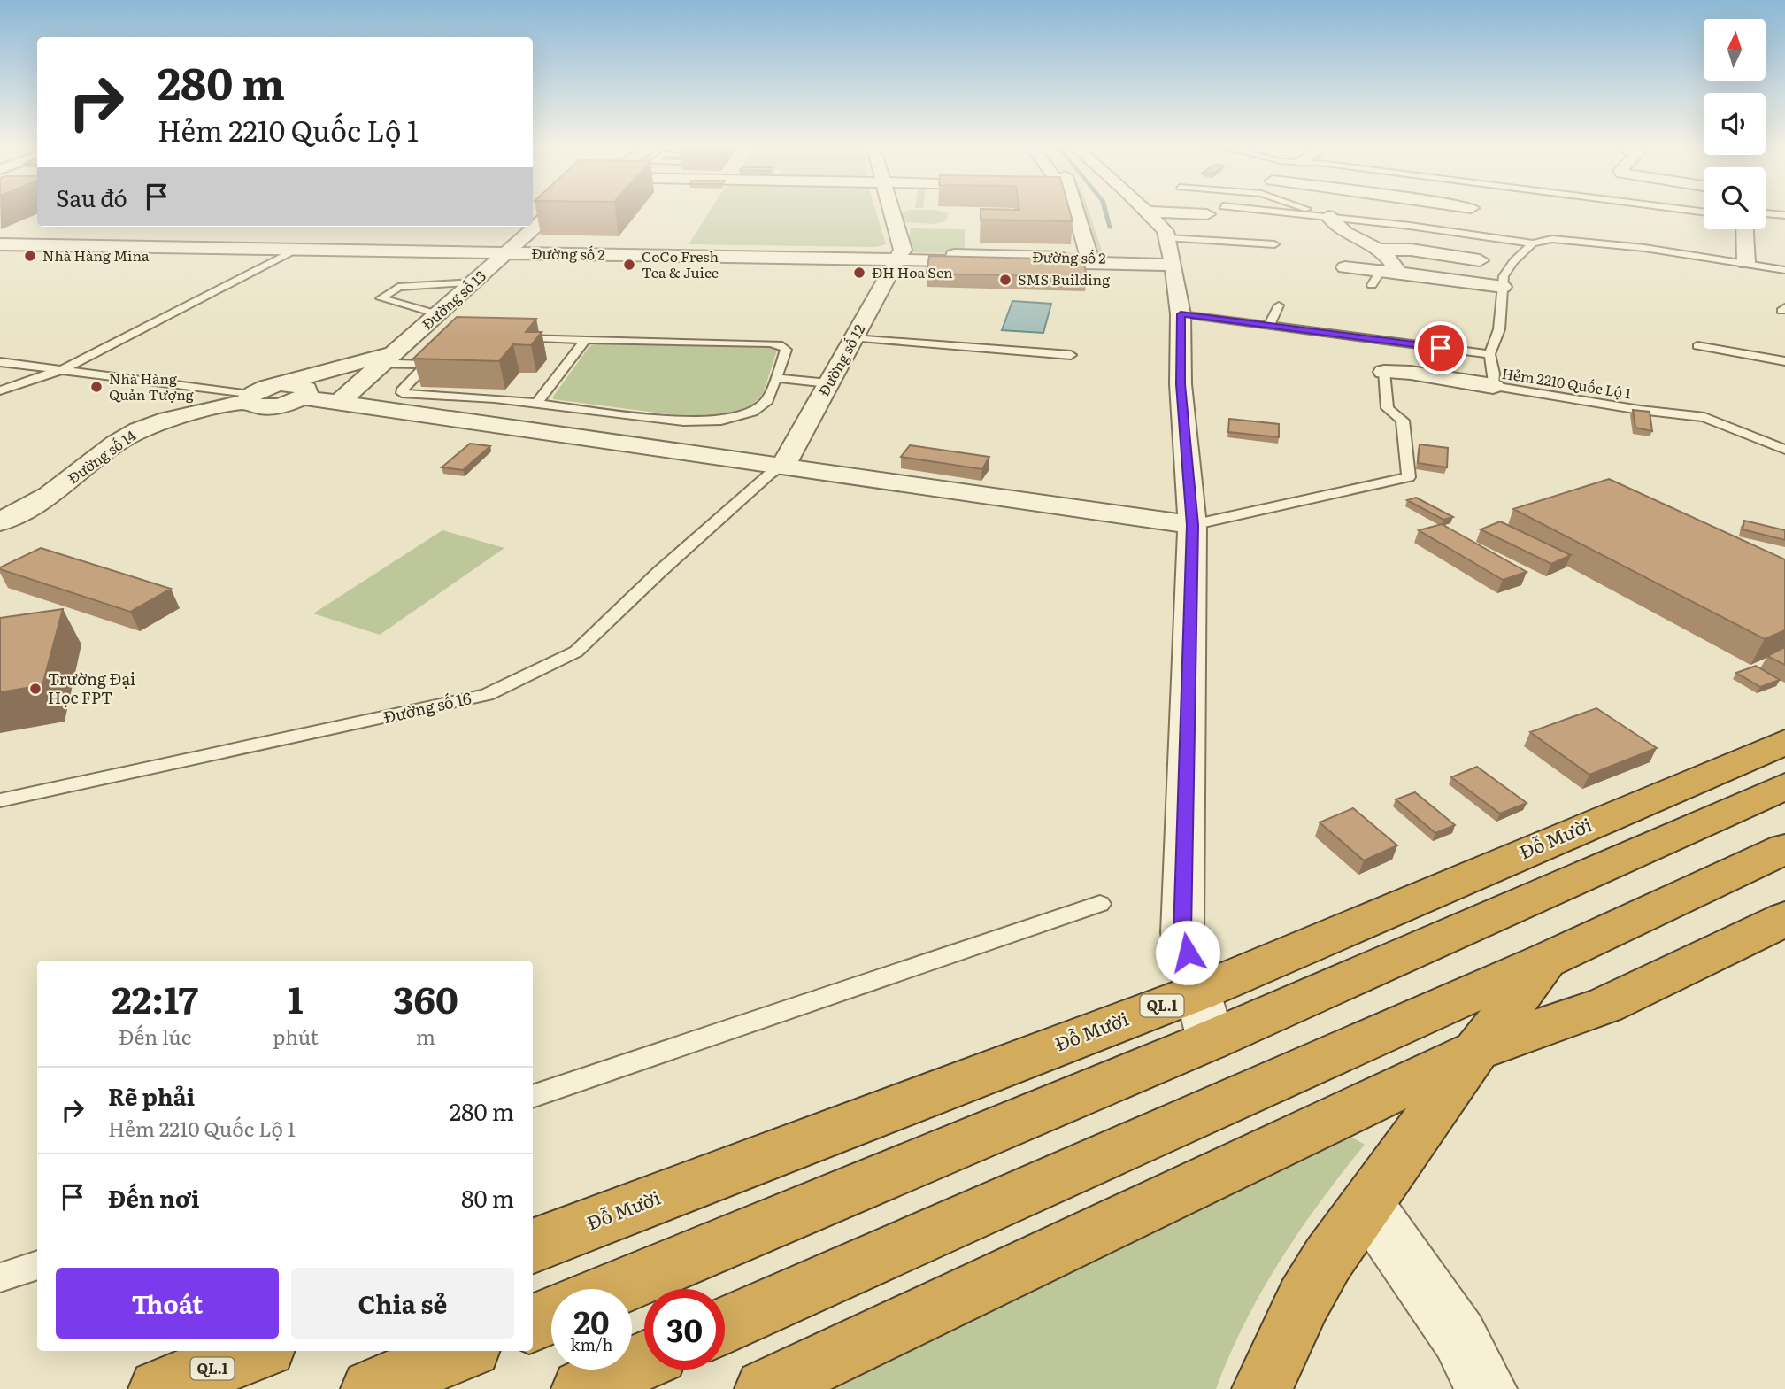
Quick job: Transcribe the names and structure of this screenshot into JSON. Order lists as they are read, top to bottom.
{
  "streets": {
    "highway": ["Đỗ Mười", "QL.1"],
    "street": [
      "Đường số 2",
      "Đường số 13",
      "Đường số 12",
      "Đường số 14"
    ],
    "lane": ["Hẻm 2210 Quốc Lộ 1", "Đường số 16"]
  },
  "crossings": [
    ["Đường số 2", "Đường số 13"],
    ["Đường số 2", "Đường số 12"],
    ["Đường số 13", "Đường số 14"],
    ["Đường số 12", "Đường số 16"]
  ],
  "places": [
    "Nhà Hàng Mina",
    "CoCo Fresh Tea & Juice",
    "ĐH Hoa Sen",
    "SMS Building",
    "Nhà Hàng Quản Tượng",
    "Trường Đại Học FPT"
  ],
  "north": "top",
  "page": {
    "turn": ["280 m", "Hẻm 2210 Quốc Lộ 1"],
    "then": "Sau đó",
    "eta": [
      "22:17",
      "Đến lúc",
      "1",
      "phút",
      "360",
      "m"
    ],
    "list": [
      {
        "name": "Rẽ phải",
        "note": "Hẻm 2210 Quốc Lộ 1",
        "value": "280 m"
      },
      {
        "name": "Đến nơi",
        "value": "80 m"
      }
    ],
    "buttons": ["Thoát", "Chia sẻ"],
    "speed": "20 km/h",
    "limit": "30"
  }
}
